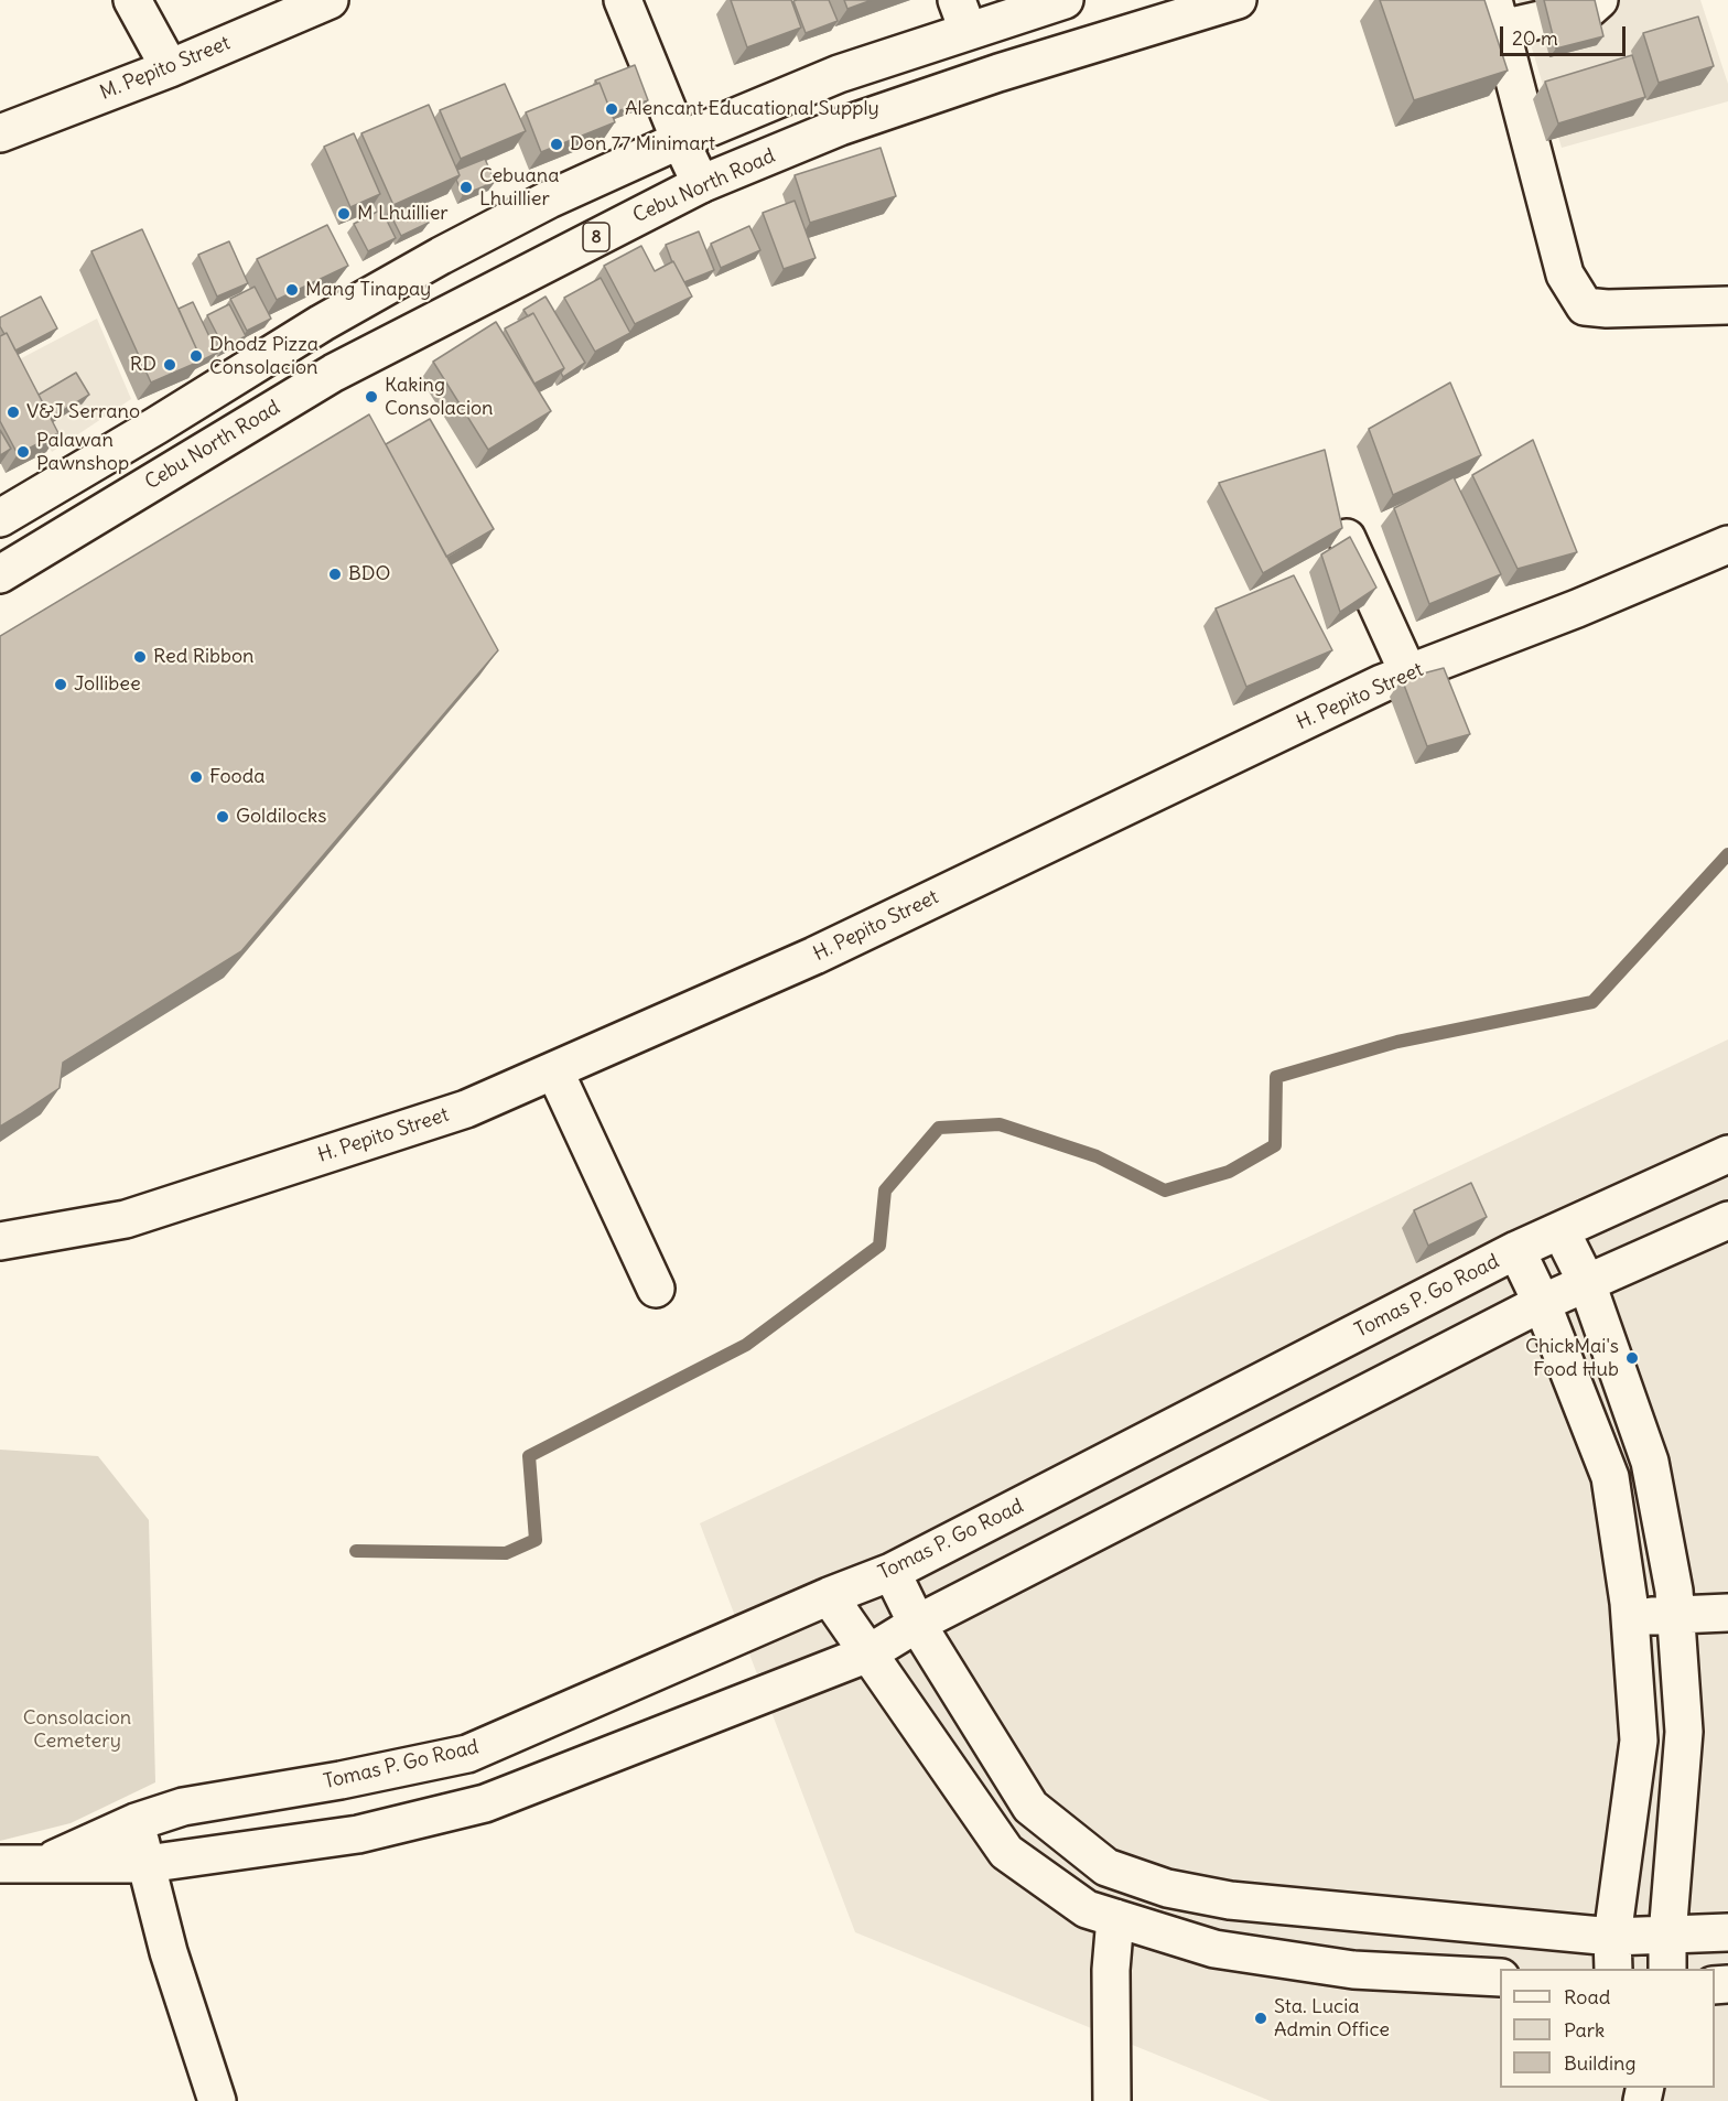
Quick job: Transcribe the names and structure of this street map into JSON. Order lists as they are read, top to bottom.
{
  "streets": {
    "street": [
      "M. Pepito Street",
      "Cebu North Road",
      "8",
      "H. Pepito Street",
      "Tomas P. Go Road"
    ]
  },
  "parks": ["Consolacion Cemetery"],
  "places": [
    "Alencant Educational Supply",
    "Don 77 Minimart",
    "Cebuana Lhuillier",
    "M Lhuillier",
    "Mang Tinapay",
    "Dhodz Pizza Consolacion",
    "RD",
    "Kaking Consolacion",
    "V&J Serrano",
    "Palawan Pawnshop",
    "BDO",
    "Red Ribbon",
    "Jollibee",
    "Fooda",
    "Goldilocks",
    "ChickMai's Food Hub",
    "Sta. Lucia Admin Office"
  ],
  "legend": ["Road", "Park", "Building"],
  "scale_bar": "20 m"
}
